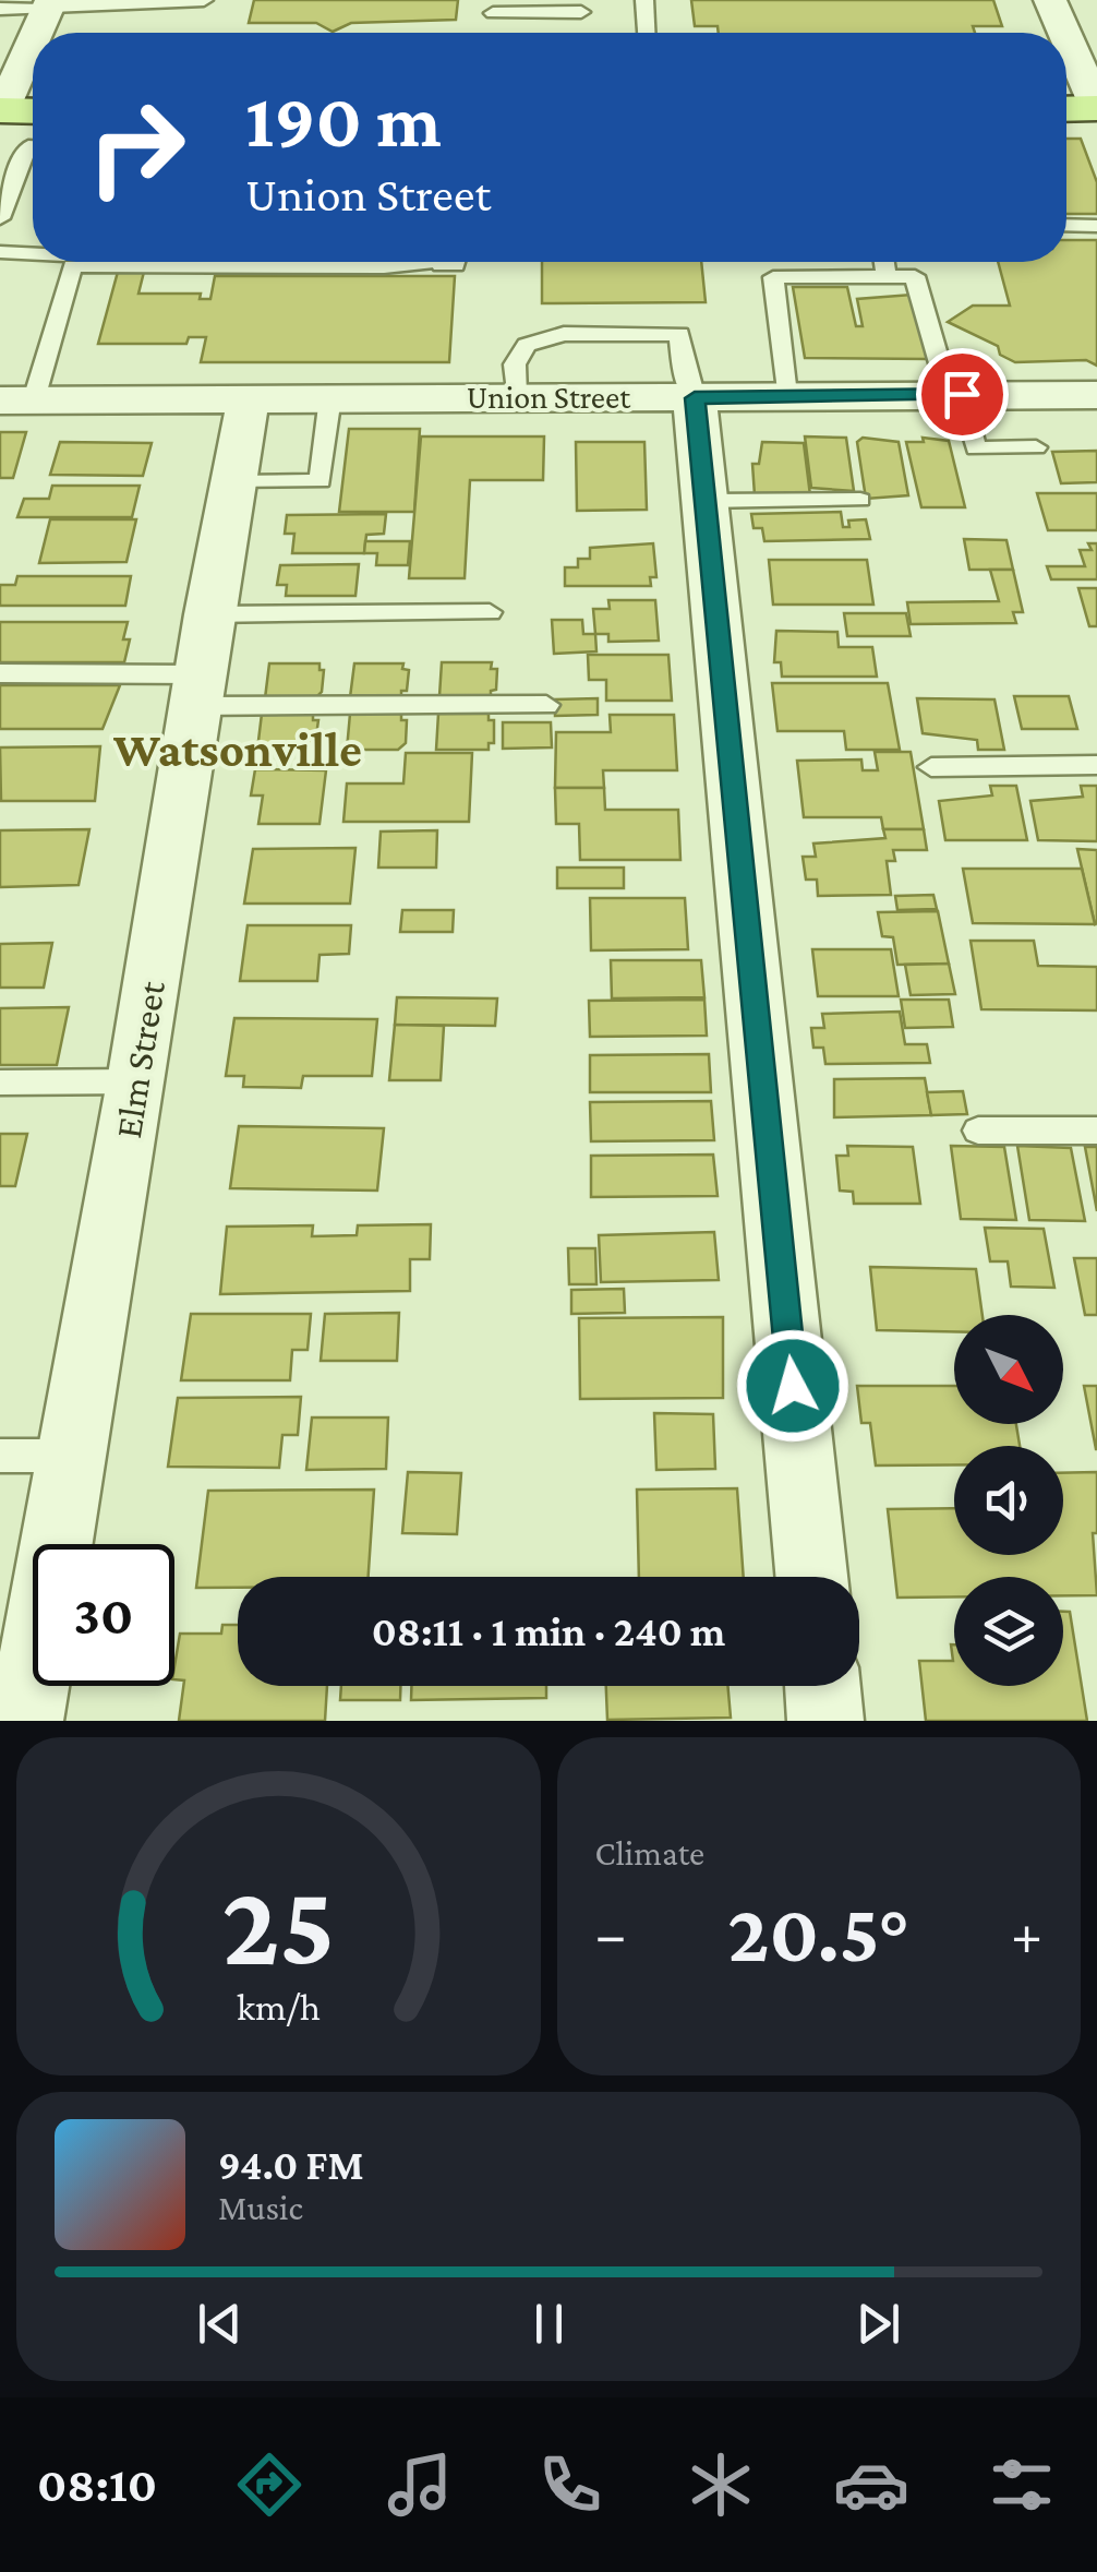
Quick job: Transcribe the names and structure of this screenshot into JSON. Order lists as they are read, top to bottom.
{
  "streets": {
    "street": ["Union Street", "Elm Street"]
  },
  "crossings": [
    ["Union Street", "Elm Street"]
  ],
  "districts": ["Watsonville"],
  "north": "bottom right",
  "page": {
    "turn": ["190 m", "Union Street"],
    "limit": "30",
    "trip": "08:11 · 1 min · 240 m",
    "tile": "Climate",
    "heat": ["−", "20.5°", "+"],
    "song": ["94.0 FM", "Music"],
    "tabs": "08:10",
    "gauge": ["25", "km/h"]
  }
}
